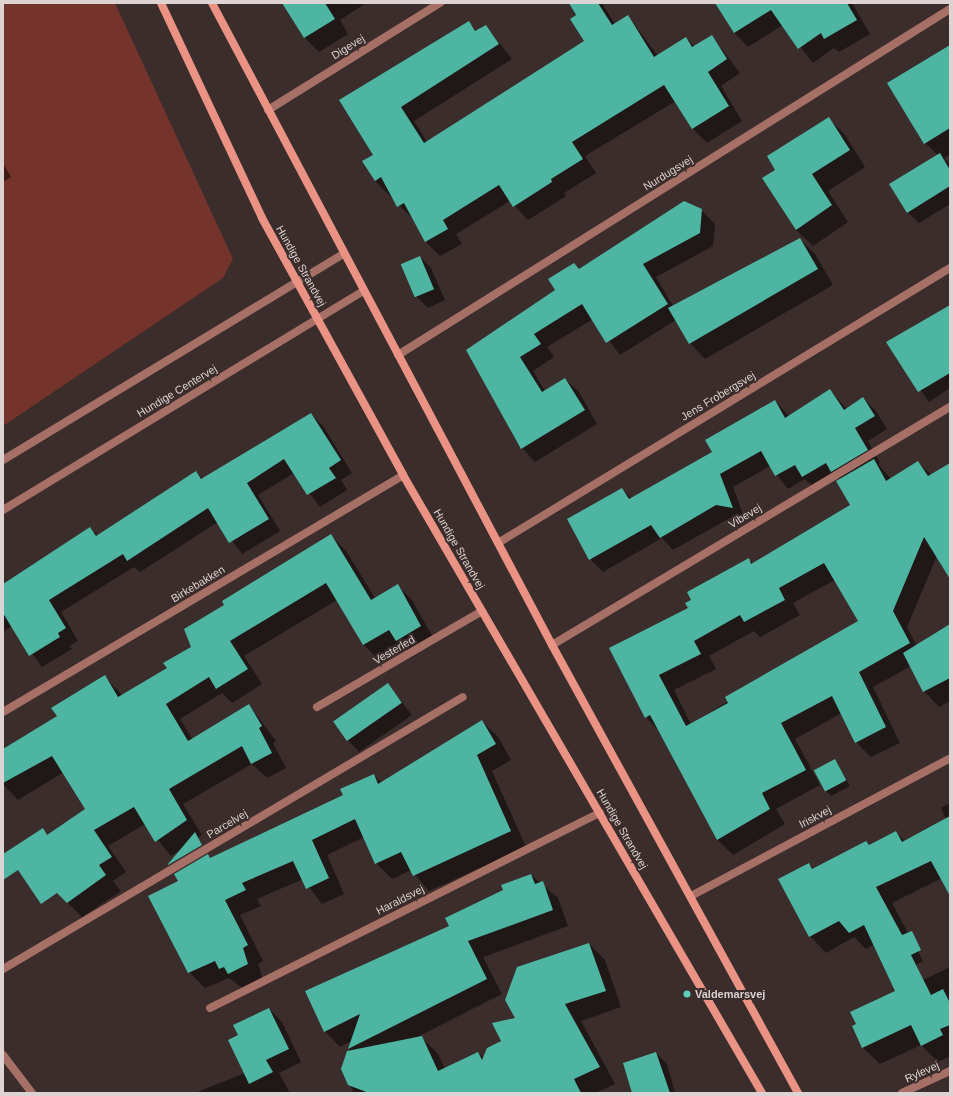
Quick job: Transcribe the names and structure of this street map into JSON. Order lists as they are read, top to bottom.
{
  "streets": {
    "main road": ["Hundige Strandvej"],
    "street": [
      "Digevej",
      "Nurdugsvej",
      "Hundige Centervej",
      "Jens Frobergsvej",
      "Vibevej",
      "Birkebakken",
      "Vesterled",
      "Iriskvej",
      "Parcelvej",
      "Haraldsvej",
      "Rylevej"
    ]
  },
  "crossings": [
    ["Hundige Strandvej", "Hundige Centervej"],
    ["Hundige Strandvej", "Birkebakken"],
    ["Hundige Strandvej", "Vesterled"],
    ["Hundige Strandvej", "Haraldsvej"]
  ],
  "places": ["Valdemarsvej"]
}
